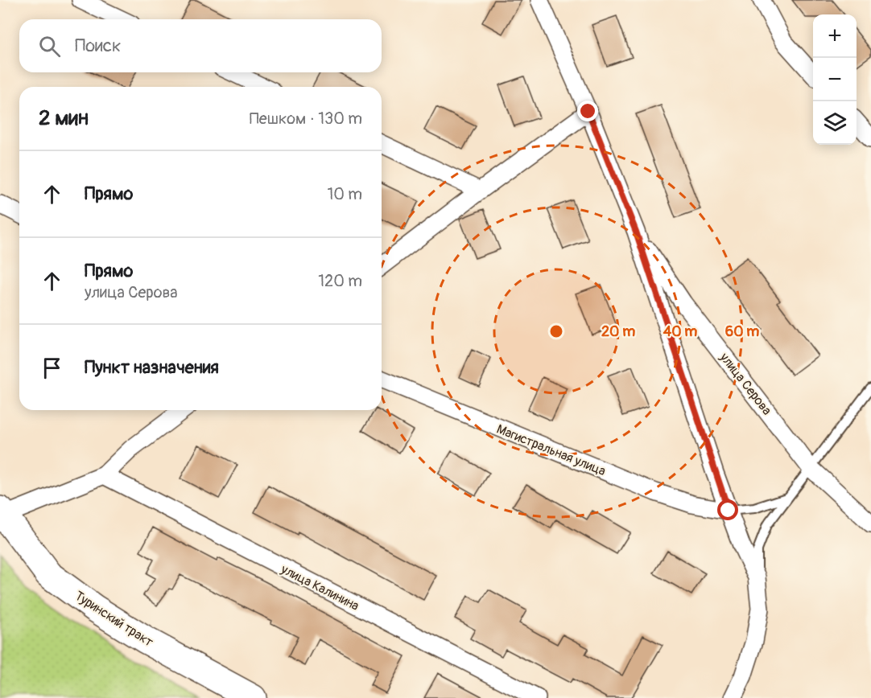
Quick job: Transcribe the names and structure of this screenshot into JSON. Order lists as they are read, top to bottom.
{
  "streets": {
    "main road": ["Туринский тракт"],
    "street": ["улица Серова", "Магистральная улица", "улица Калинина"]
  },
  "crossings": [
    ["улица Серова", "Магистральная улица"]
  ],
  "page": {
    "map_buttons": ["+", "−"],
    "search": "Поиск",
    "heading": ["2 мин", "Пешком · 130 m"],
    "list": [
      ["Прямо", "10 m"],
      ["Прямо", "улица Серова", "120 m"],
      "Пункт назначения"
    ]
  },
  "rings": ["20 m", "40 m", "60 m"]
}
